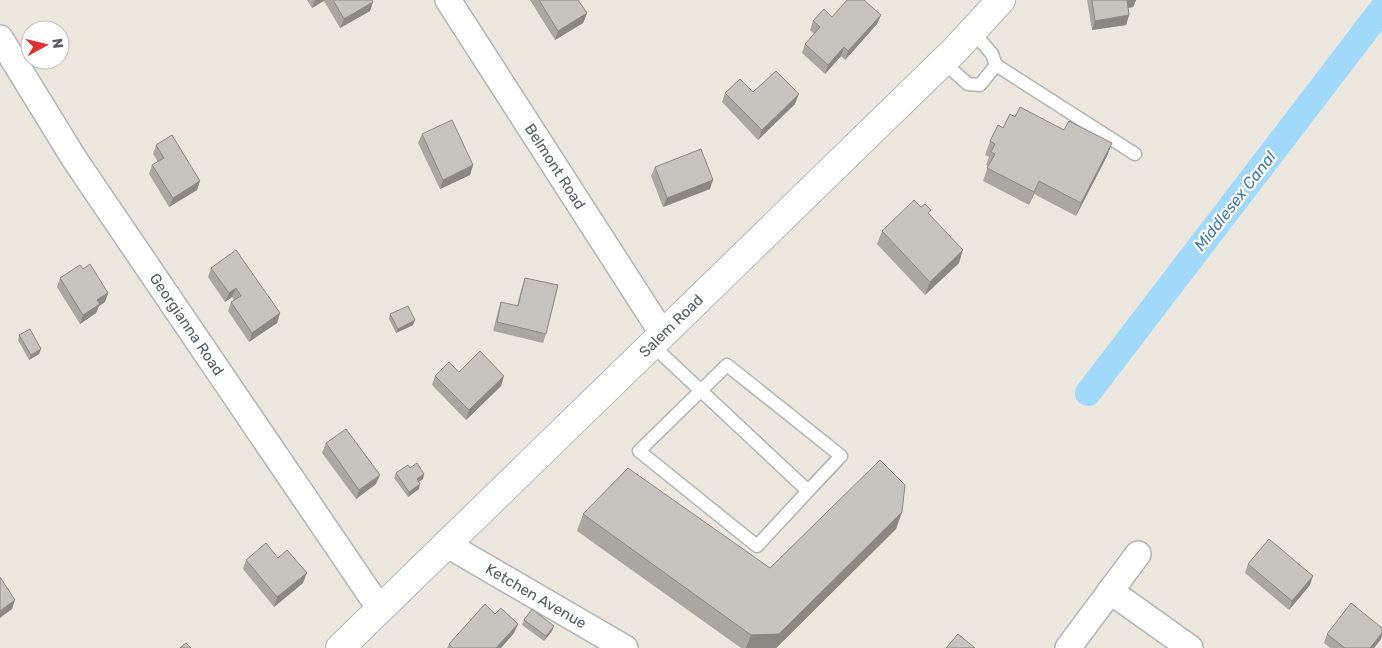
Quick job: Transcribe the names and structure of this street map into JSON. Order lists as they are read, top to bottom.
{
  "streets": {
    "main road": ["Salem Road"],
    "street": ["Belmont Road", "Georgianna Road", "Ketchen Avenue"]
  },
  "crossings": [
    ["Belmont Road", "Salem Road"],
    ["Georgianna Road", "Salem Road"],
    ["Salem Road", "Ketchen Avenue"]
  ],
  "water": ["Middlesex Canal"],
  "north": "right"
}
